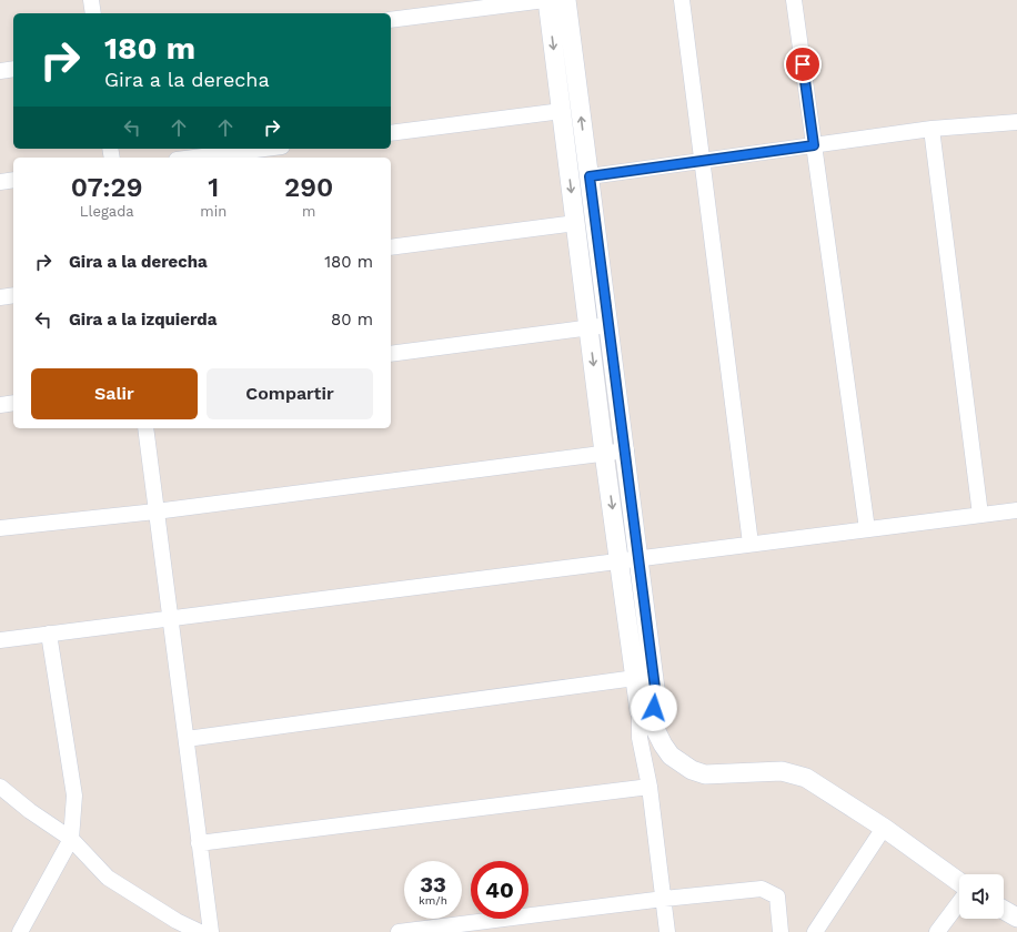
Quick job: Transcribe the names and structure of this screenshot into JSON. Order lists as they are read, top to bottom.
{
  "page": {
    "turn": ["180 m", "Gira a la derecha"],
    "eta": [
      "07:29",
      "Llegada",
      "1",
      "min",
      "290",
      "m"
    ],
    "list": [
      {
        "name": "Gira a la derecha",
        "value": "180 m"
      },
      {
        "name": "Gira a la izquierda",
        "value": "80 m"
      }
    ],
    "buttons": ["Salir", "Compartir"],
    "speed": "33 km/h",
    "limit": "40"
  }
}
